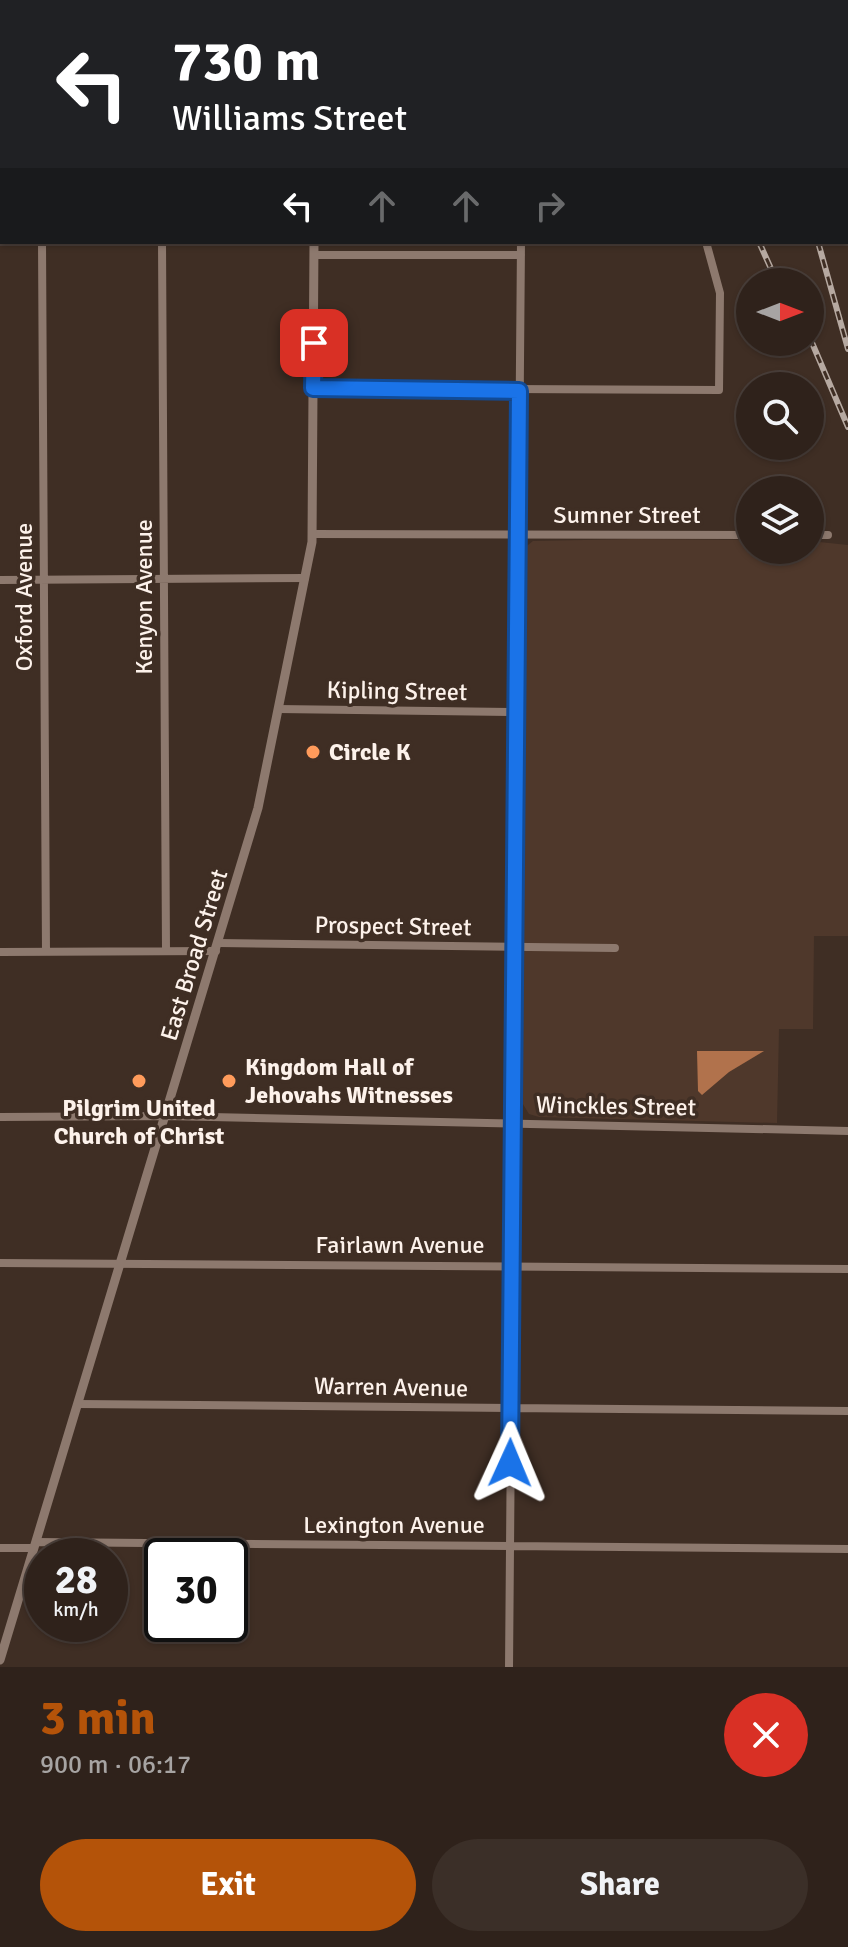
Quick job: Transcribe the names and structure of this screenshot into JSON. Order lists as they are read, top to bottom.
{
  "streets": {
    "street": [
      "Sumner Street",
      "Oxford Avenue",
      "Kenyon Avenue",
      "Kipling Street",
      "Prospect Street",
      "East Broad Street",
      "Winckles Street",
      "Fairlawn Avenue",
      "Warren Avenue",
      "Lexington Avenue"
    ]
  },
  "crossings": [
    ["Sumner Street", "East Broad Street"],
    ["Oxford Avenue", "Prospect Street"],
    ["Kenyon Avenue", "Prospect Street"],
    ["Kipling Street", "East Broad Street"],
    ["Prospect Street", "East Broad Street"],
    ["East Broad Street", "Winckles Street"],
    ["East Broad Street", "Fairlawn Avenue"],
    ["East Broad Street", "Warren Avenue"]
  ],
  "places": ["Circle K", "Pilgrim United Church of Christ", "Kingdom Hall of Jehovahs Witnesses"],
  "north": "right",
  "page": {
    "turn": ["730 m", "Williams Street"],
    "speed": "28 km/h",
    "limit": "30",
    "heading": ["3 min", "900 m · 06:17"],
    "buttons": ["Exit", "Share"]
  }
}
